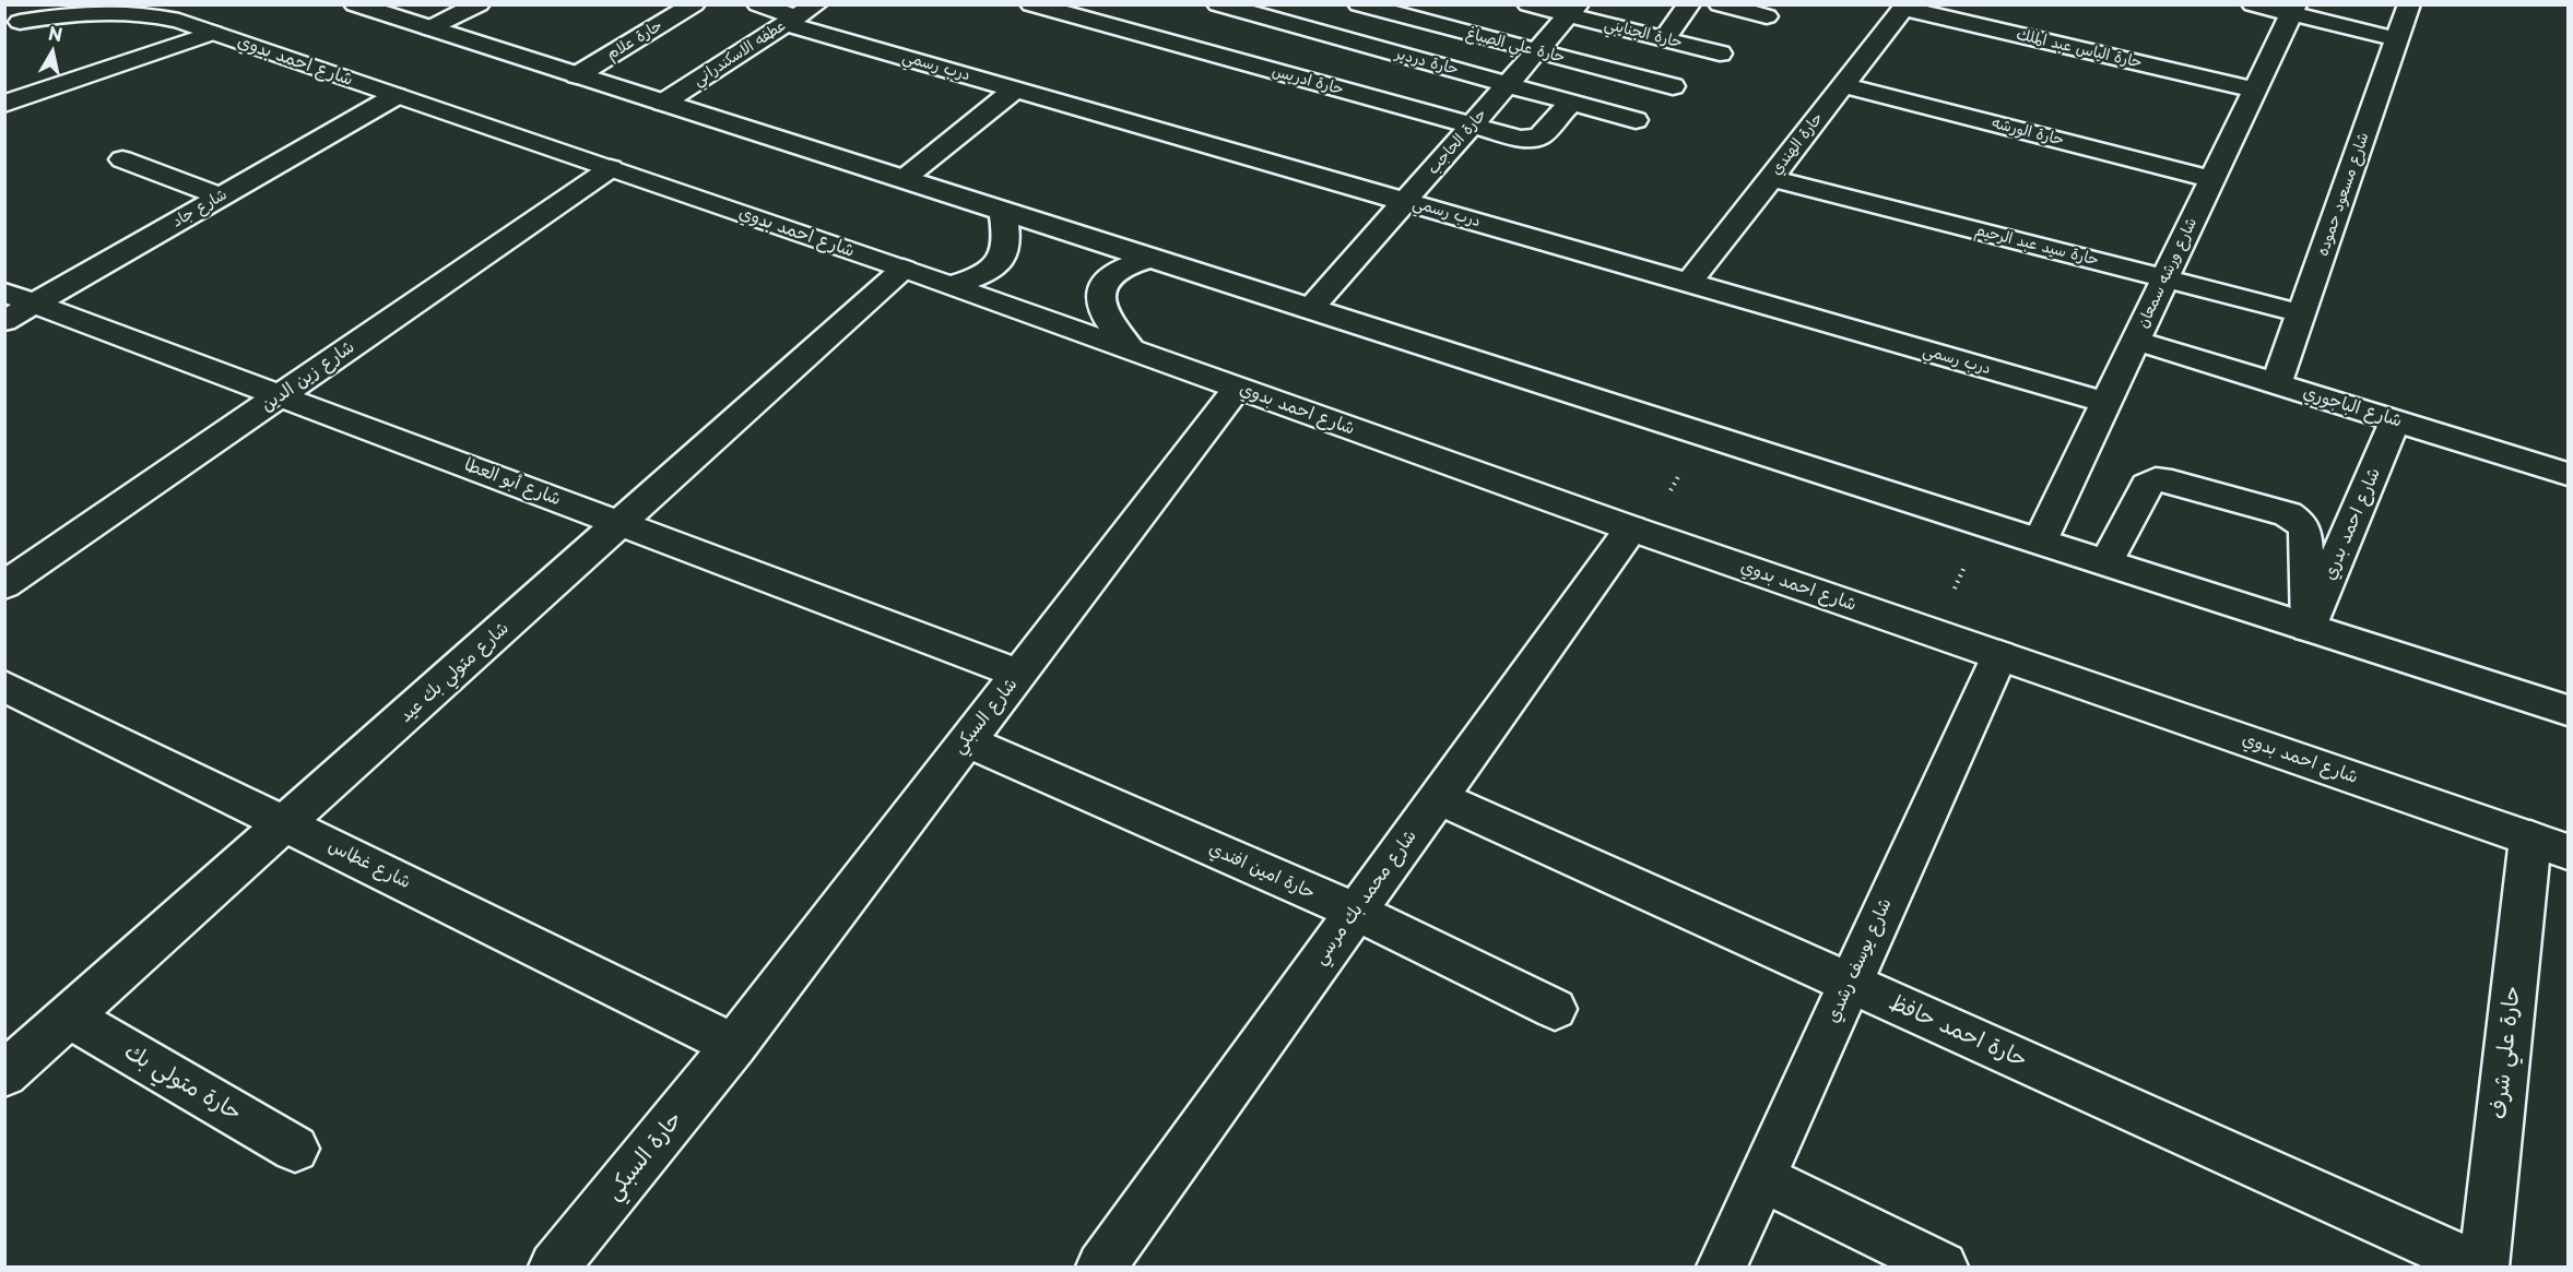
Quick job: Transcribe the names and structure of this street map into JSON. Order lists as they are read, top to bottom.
{
  "streets": {
    "street": [
      "حارة الجنايني",
      "حارة علام",
      "حارة علي الصباغ",
      "حارة الياس عبد الملك",
      "عطفه الاسكندراني",
      "شارع احمد بدوي",
      "حارة دردير",
      "درب رسمي",
      "حارة ادريس",
      "حارة الورشه",
      "حارة الحاجب",
      "حارة الهندي",
      "شارع مسعود حموده",
      "شارع جاد",
      "حارة سيد عبد الرحيم",
      "شارع ورشه سمعان",
      "شارع زين الدين",
      "شارع الباجوري",
      "شارع أبو العطا",
      "شارع احمد بدري",
      "شارع متولي بك عيد",
      "شارع السبكي",
      "شارع غطاس",
      "حارة امين افندي",
      "شارع محمد بك مرسي",
      "شارع يوسف رشدي",
      "حارة احمد حافظ",
      "حارة علي شرف",
      "حارة متولي بك",
      "حارة السبكي"
    ]
  },
  "crossings": [
    ["حارة الجنايني", "حارة الحاجب"],
    ["حارة علي الصباغ", "حارة الحاجب"],
    ["حارة الياس عبد الملك", "حارة الهندي"],
    ["حارة الياس عبد الملك", "شارع ورشه سمعان"],
    ["عطفه الاسكندراني", "درب رسمي"],
    ["شارع احمد بدوي", "شارع جاد"],
    ["شارع احمد بدوي", "شارع زين الدين"],
    ["شارع احمد بدوي", "شارع متولي بك عيد"],
    ["شارع احمد بدوي", "شارع السبكي"],
    ["شارع احمد بدوي", "شارع محمد بك مرسي"],
    ["شارع احمد بدوي", "شارع يوسف رشدي"],
    ["شارع احمد بدوي", "حارة علي شرف"],
    ["حارة دردير", "حارة ادريس"],
    ["حارة دردير", "حارة الحاجب"],
    ["درب رسمي", "حارة الحاجب"],
    ["درب رسمي", "حارة الهندي"],
    ["درب رسمي", "شارع ورشه سمعان"],
    ["حارة ادريس", "حارة الحاجب"],
    ["حارة الورشه", "حارة الهندي"],
    ["حارة الورشه", "شارع ورشه سمعان"],
    ["حارة الهندي", "حارة سيد عبد الرحيم"],
    ["شارع مسعود حموده", "حارة سيد عبد الرحيم"],
    ["شارع مسعود حموده", "شارع الباجوري"],
    ["شارع جاد", "شارع أبو العطا"],
    ["حارة سيد عبد الرحيم", "شارع ورشه سمعان"],
    ["شارع ورشه سمعان", "شارع الباجوري"],
    ["شارع زين الدين", "شارع أبو العطا"],
    ["شارع الباجوري", "شارع احمد بدري"],
    ["شارع أبو العطا", "شارع متولي بك عيد"],
    ["شارع أبو العطا", "شارع السبكي"],
    ["شارع متولي بك عيد", "شارع غطاس"],
    ["شارع متولي بك عيد", "حارة متولي بك"],
    ["شارع السبكي", "شارع غطاس"],
    ["شارع السبكي", "حارة امين افندي"],
    ["شارع السبكي", "حارة السبكي"],
    ["شارع غطاس", "حارة السبكي"],
    ["حارة امين افندي", "شارع محمد بك مرسي"],
    ["شارع محمد بك مرسي", "حارة احمد حافظ"],
    ["شارع يوسف رشدي", "حارة احمد حافظ"]
  ],
  "north": "top"
}
